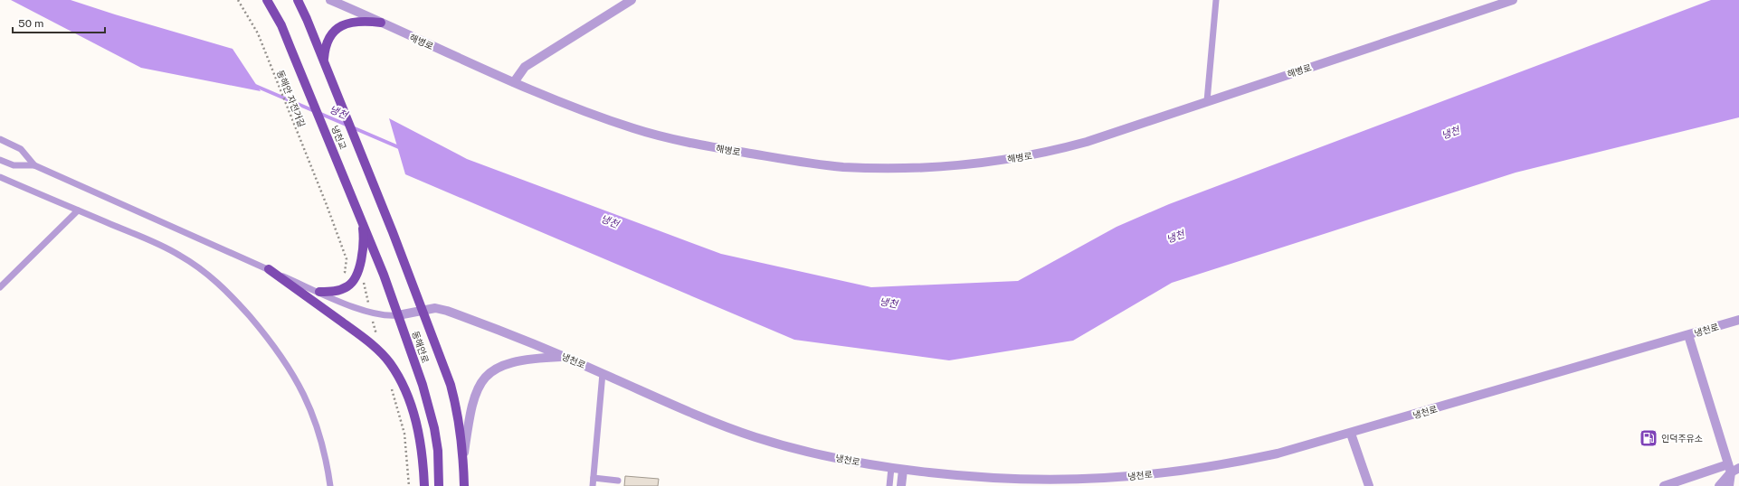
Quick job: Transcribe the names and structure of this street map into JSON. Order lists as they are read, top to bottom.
{
  "streets": {
    "main road": ["냉천교", "동해안로"],
    "street": ["해병로", "냉천로"],
    "path": ["동해안 자전거길"]
  },
  "crossings": [
    ["냉천교", "동해안로"],
    ["냉천로", "동해안로"]
  ],
  "water": ["냉천"],
  "places": {
    "fuel station": ["인덕주유소"]
  },
  "scale_bar": "50 m"
}
